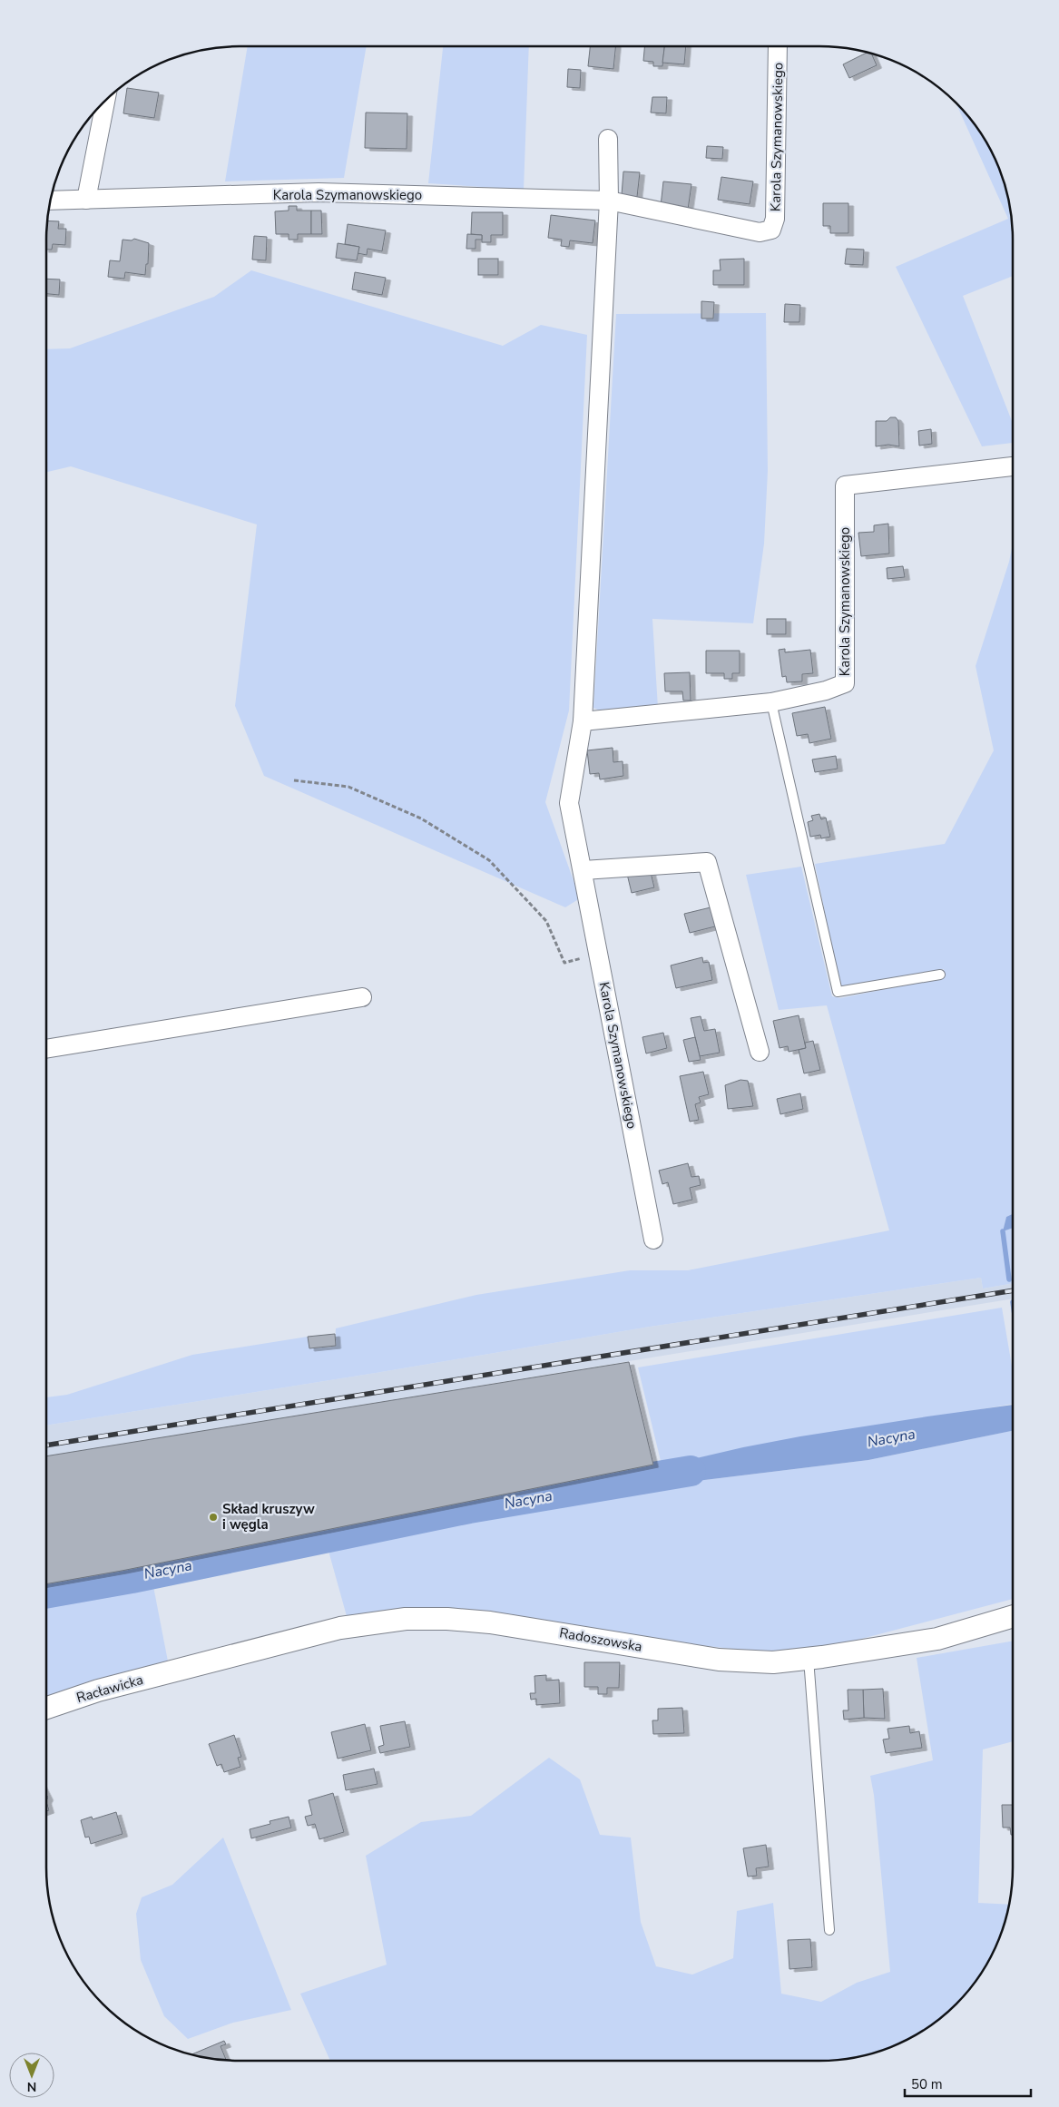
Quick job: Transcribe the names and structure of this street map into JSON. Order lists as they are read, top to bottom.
{
  "streets": {
    "street": ["Karola Szymanowskiego", "Radoszowska", "Racławicka"]
  },
  "crossings": [
    ["Radoszowska", "Racławicka"]
  ],
  "water": ["Nacyna"],
  "places": ["Skład kruszyw i węgla"],
  "scale_bar": "50 m",
  "north": "bottom"
}
